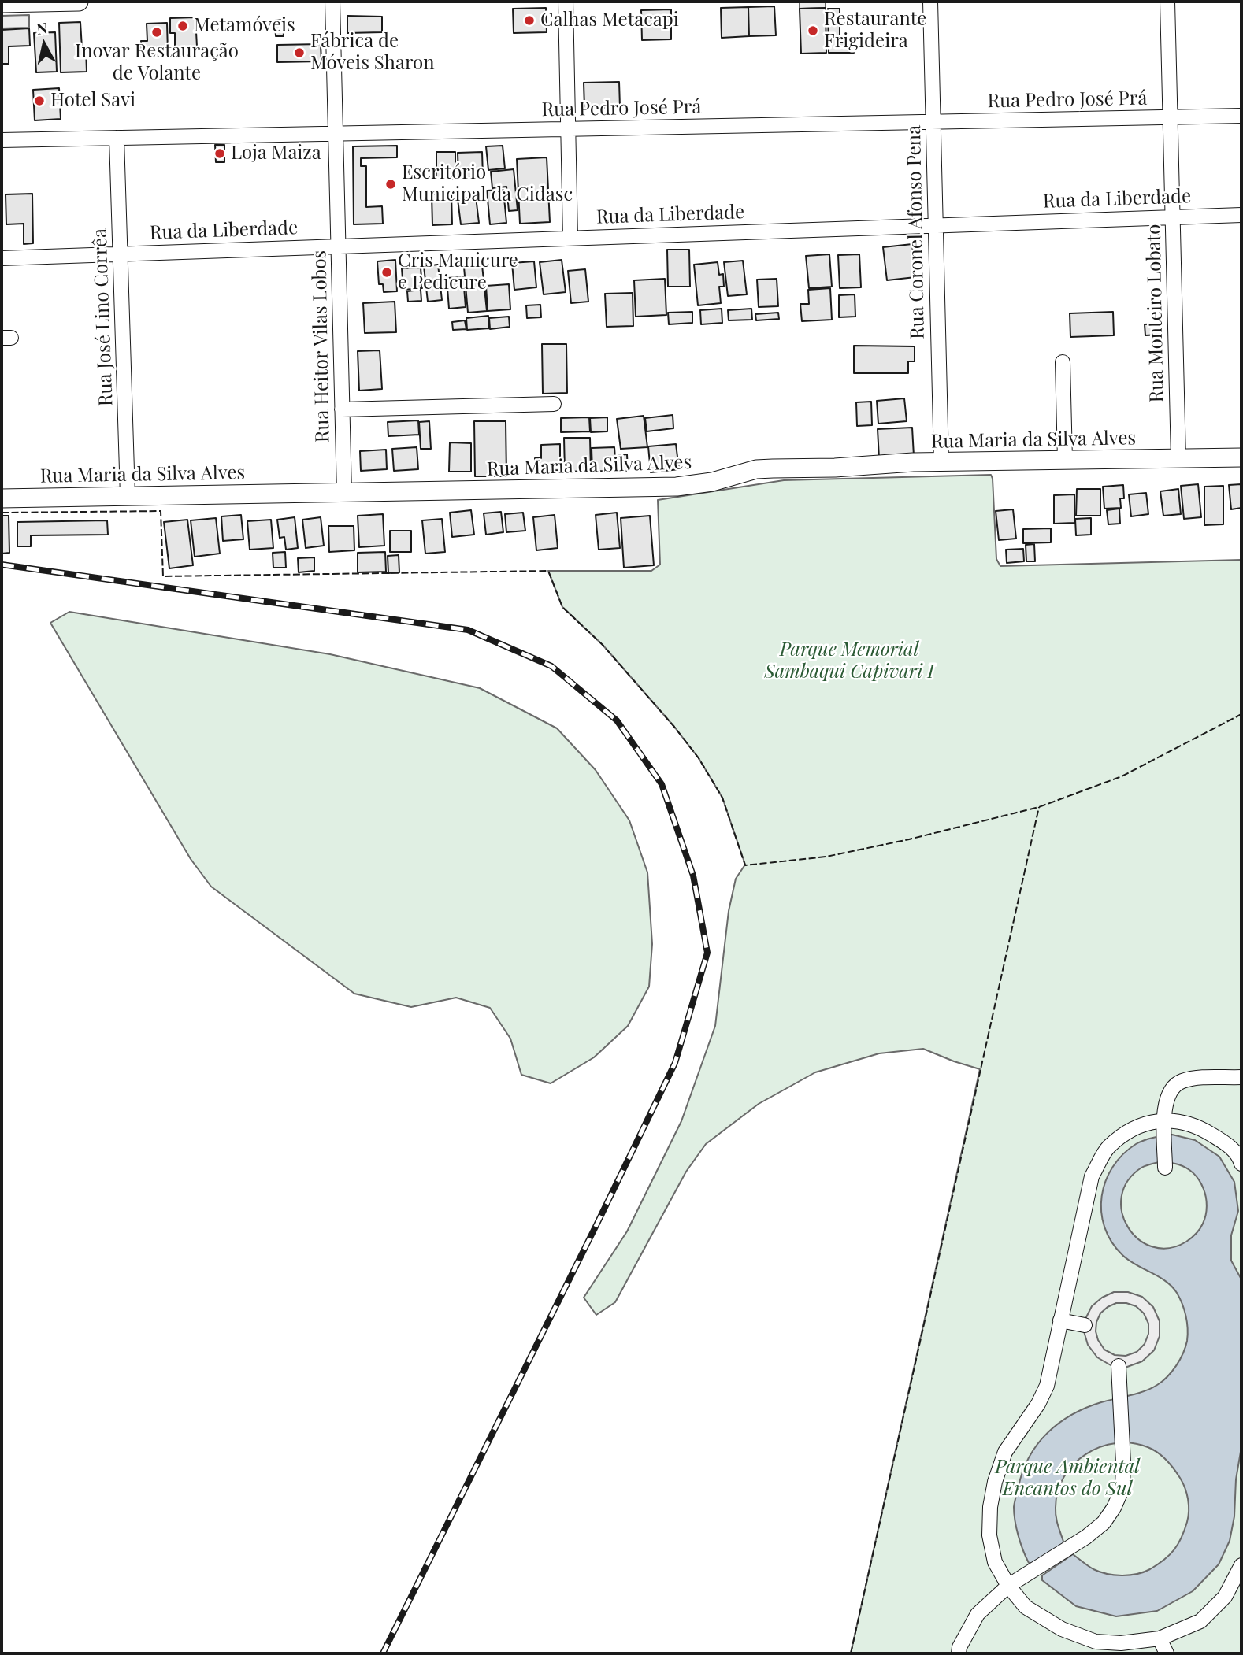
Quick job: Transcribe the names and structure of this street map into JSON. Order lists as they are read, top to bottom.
{
  "streets": {
    "street": [
      "Rua Pedro José Prá",
      "Rua da Liberdade",
      "Rua Coronel Afonso Pena",
      "Rua Monteiro Lobato",
      "Rua José Lino Corrêa",
      "Rua Heitor Vilas Lobos",
      "Rua Maria da Silva Alves"
    ]
  },
  "crossings": [
    ["Rua Pedro José Prá", "Rua Coronel Afonso Pena"],
    ["Rua Pedro José Prá", "Rua Monteiro Lobato"],
    ["Rua Pedro José Prá", "Rua José Lino Corrêa"],
    ["Rua Pedro José Prá", "Rua Heitor Vilas Lobos"],
    ["Rua da Liberdade", "Rua Coronel Afonso Pena"],
    ["Rua da Liberdade", "Rua Monteiro Lobato"],
    ["Rua da Liberdade", "Rua José Lino Corrêa"],
    ["Rua da Liberdade", "Rua Heitor Vilas Lobos"],
    ["Rua Coronel Afonso Pena", "Rua Maria da Silva Alves"],
    ["Rua Monteiro Lobato", "Rua Maria da Silva Alves"],
    ["Rua José Lino Corrêa", "Rua Maria da Silva Alves"],
    ["Rua Heitor Vilas Lobos", "Rua Maria da Silva Alves"]
  ],
  "parks": ["Parque Memorial Sambaqui Capivari I", "Parque Ambiental Encantos do Sul"],
  "places": [
    "Calhas Metacapi",
    "Metamóveis",
    "Restaurante Frigideira",
    "Inovar Restauração de Volante",
    "Fábrica de Móveis Sharon",
    "Hotel Savi",
    "Loja Maiza",
    "Escritório Municipal da Cidasc",
    "Cris Manicure e Pedicure"
  ],
  "north": "top"
}
